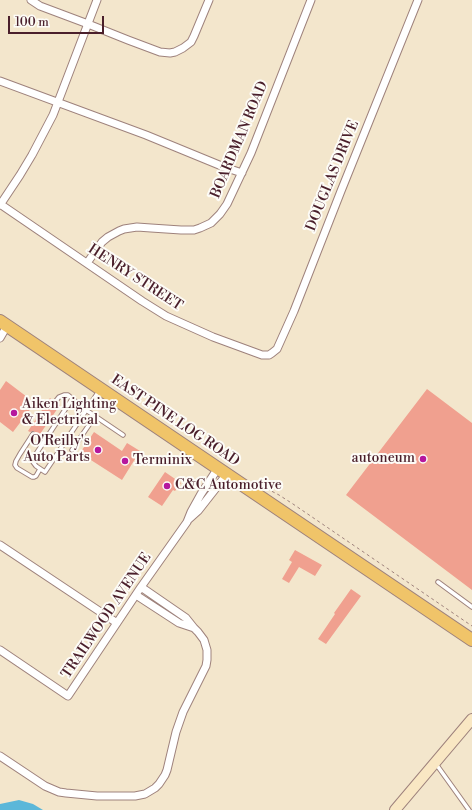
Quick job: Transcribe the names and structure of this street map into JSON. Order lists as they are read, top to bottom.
{
  "streets": {
    "main road": ["EAST PINE LOG ROAD"],
    "street": [
      "BOARDMAN ROAD",
      "DOUGLAS DRIVE",
      "HENRY STREET",
      "TRAILWOOD AVENUE"
    ]
  },
  "crossings": [
    ["BOARDMAN ROAD", "HENRY STREET"],
    ["DOUGLAS DRIVE", "HENRY STREET"],
    ["EAST PINE LOG ROAD", "TRAILWOOD AVENUE"]
  ],
  "places": [
    "Aiken Lighting & Electrical",
    "O'Reilly's Auto Parts",
    "autoneum",
    "Terminix",
    "C&C Automotive"
  ],
  "scale_bar": "100 m"
}
